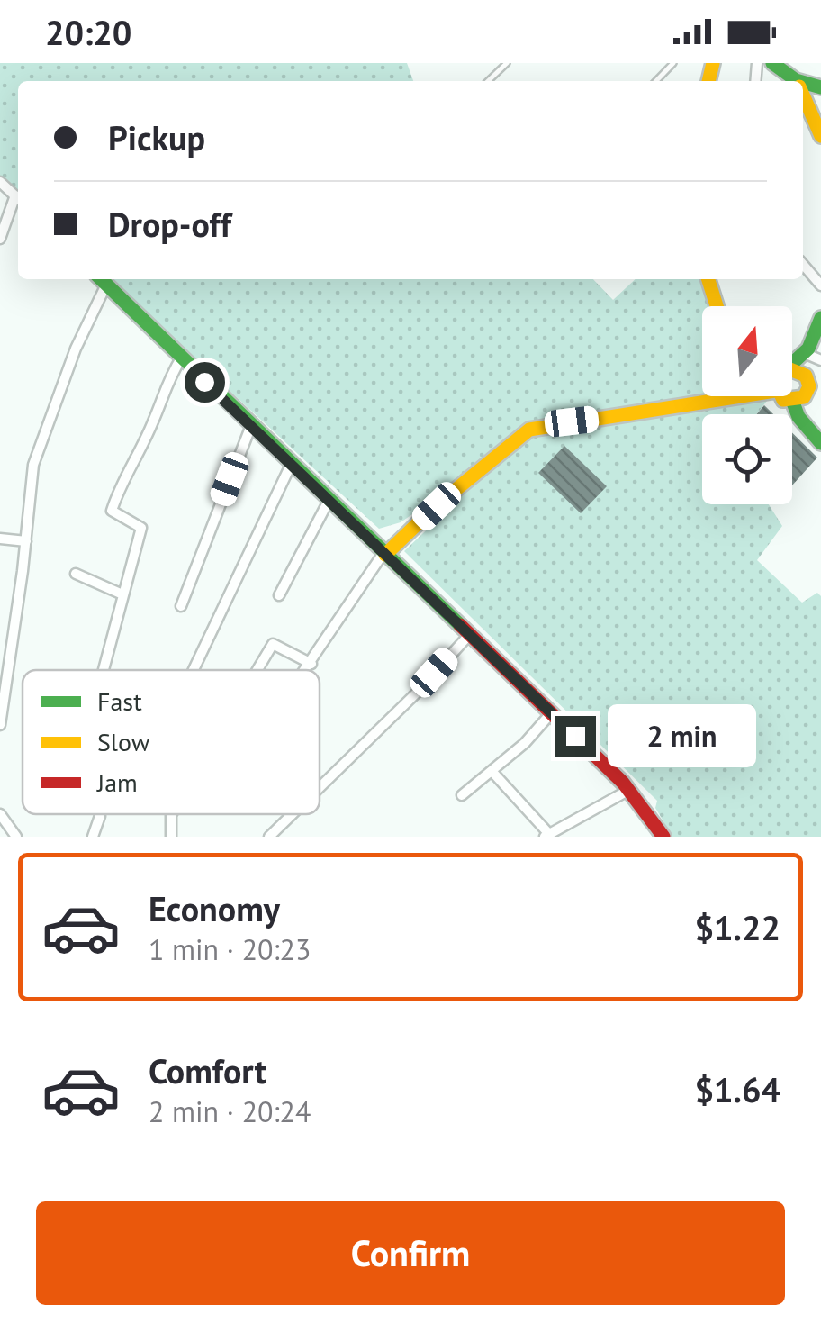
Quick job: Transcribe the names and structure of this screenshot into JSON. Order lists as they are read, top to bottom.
{
  "legend": ["Fast", "Slow", "Jam"],
  "north": "top",
  "page": {
    "status": "20:20",
    "banner": ["Pickup", "Drop-off"],
    "bubble": "2 min",
    "list": [
      {
        "name": "Economy",
        "note": "1 min · 20:23",
        "value": "$1.22"
      },
      {
        "name": "Comfort",
        "note": "2 min · 20:24",
        "value": "$1.64"
      }
    ],
    "buttons": "Confirm"
  }
}
